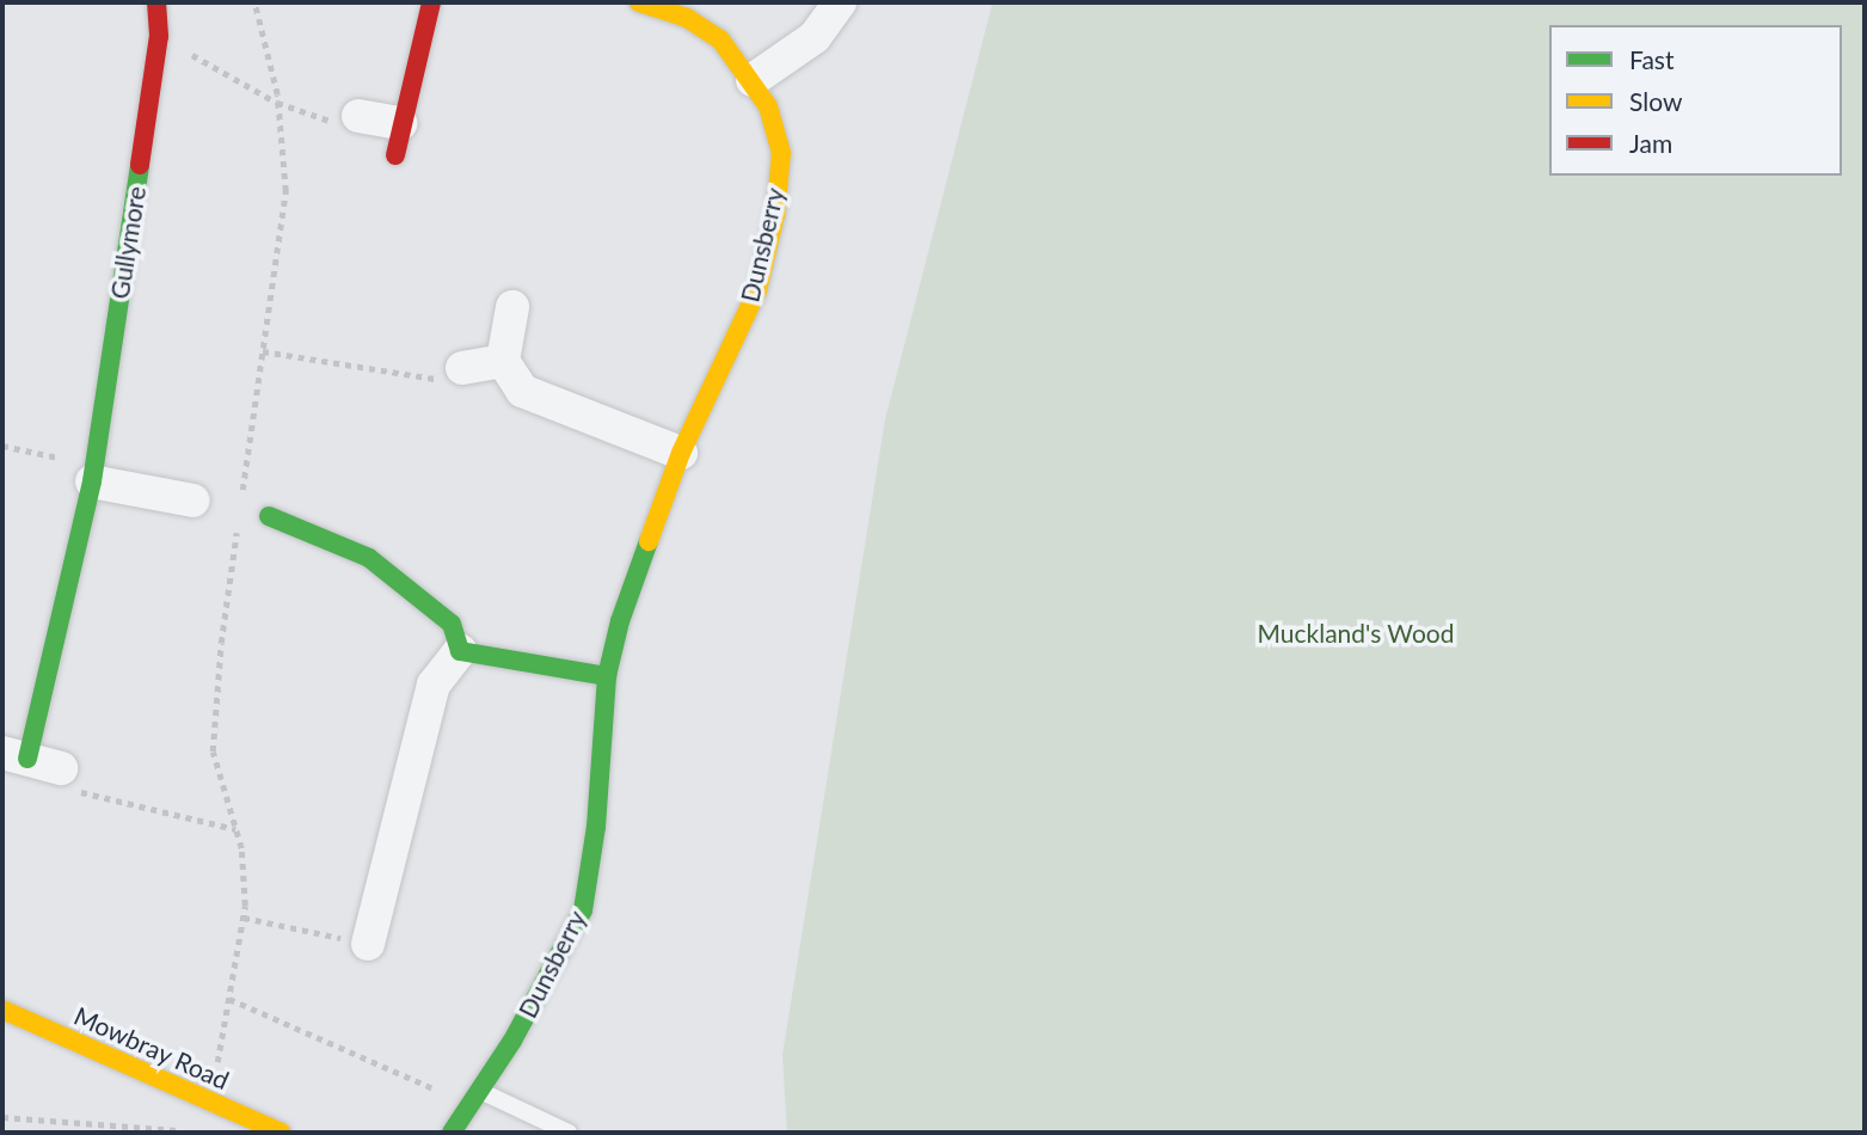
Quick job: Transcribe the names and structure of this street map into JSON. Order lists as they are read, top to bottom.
{
  "streets": {
    "street": ["Gullymore", "Dunsberry", "Mowbray Road"]
  },
  "parks": ["Muckland's Wood"],
  "legend": ["Fast", "Slow", "Jam"]
}
